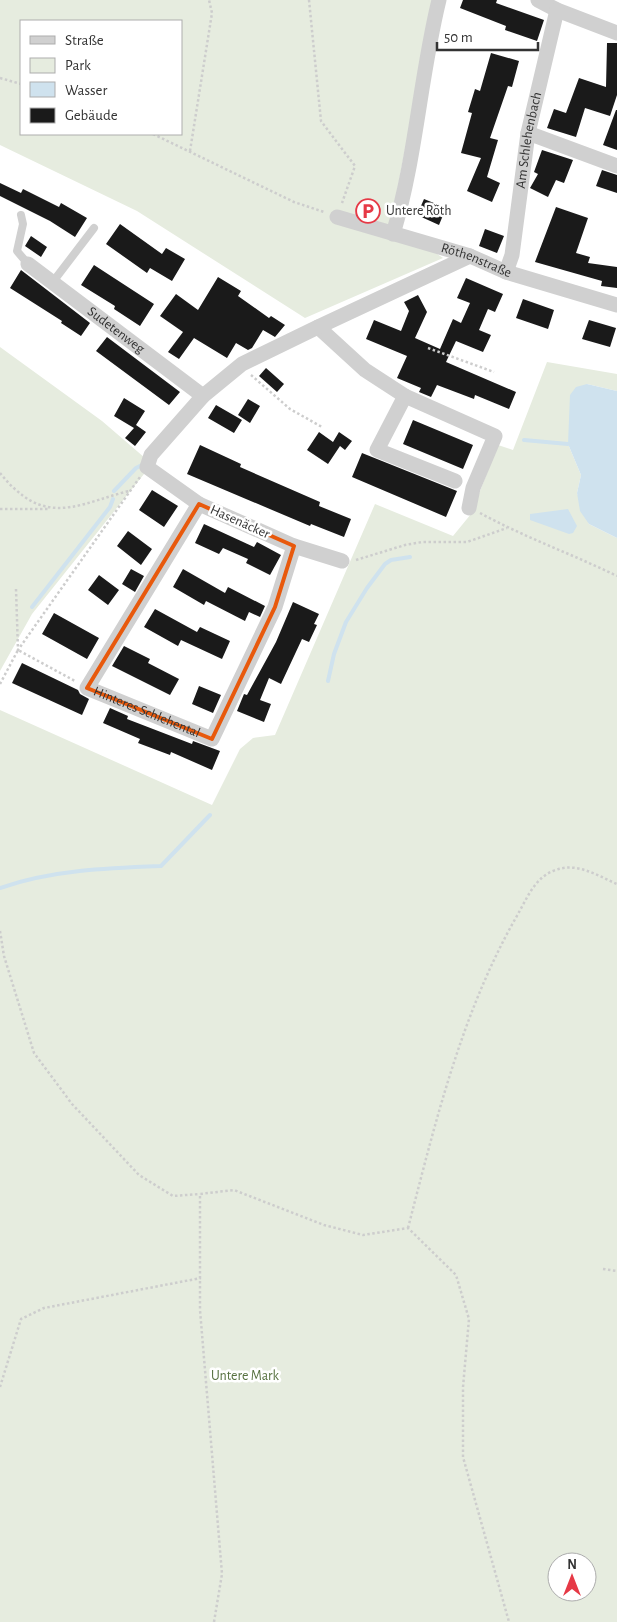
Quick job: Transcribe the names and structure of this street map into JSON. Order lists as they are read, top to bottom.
{
  "streets": {
    "street": [
      "Am Schlehenbach",
      "Röthenstraße",
      "Sudetenweg",
      "Hasenäcker",
      "Hinteres Schlehental"
    ]
  },
  "crossings": [
    ["Am Schlehenbach", "Röthenstraße"],
    ["Hasenäcker", "Hinteres Schlehental"]
  ],
  "parks": ["Untere Mark"],
  "places": {
    "parking": ["Untere Röth"]
  },
  "legend": [
    "Straße",
    "Park",
    "Wasser",
    "Gebäude"
  ],
  "scale_bar": "50 m",
  "north": "top"
}
